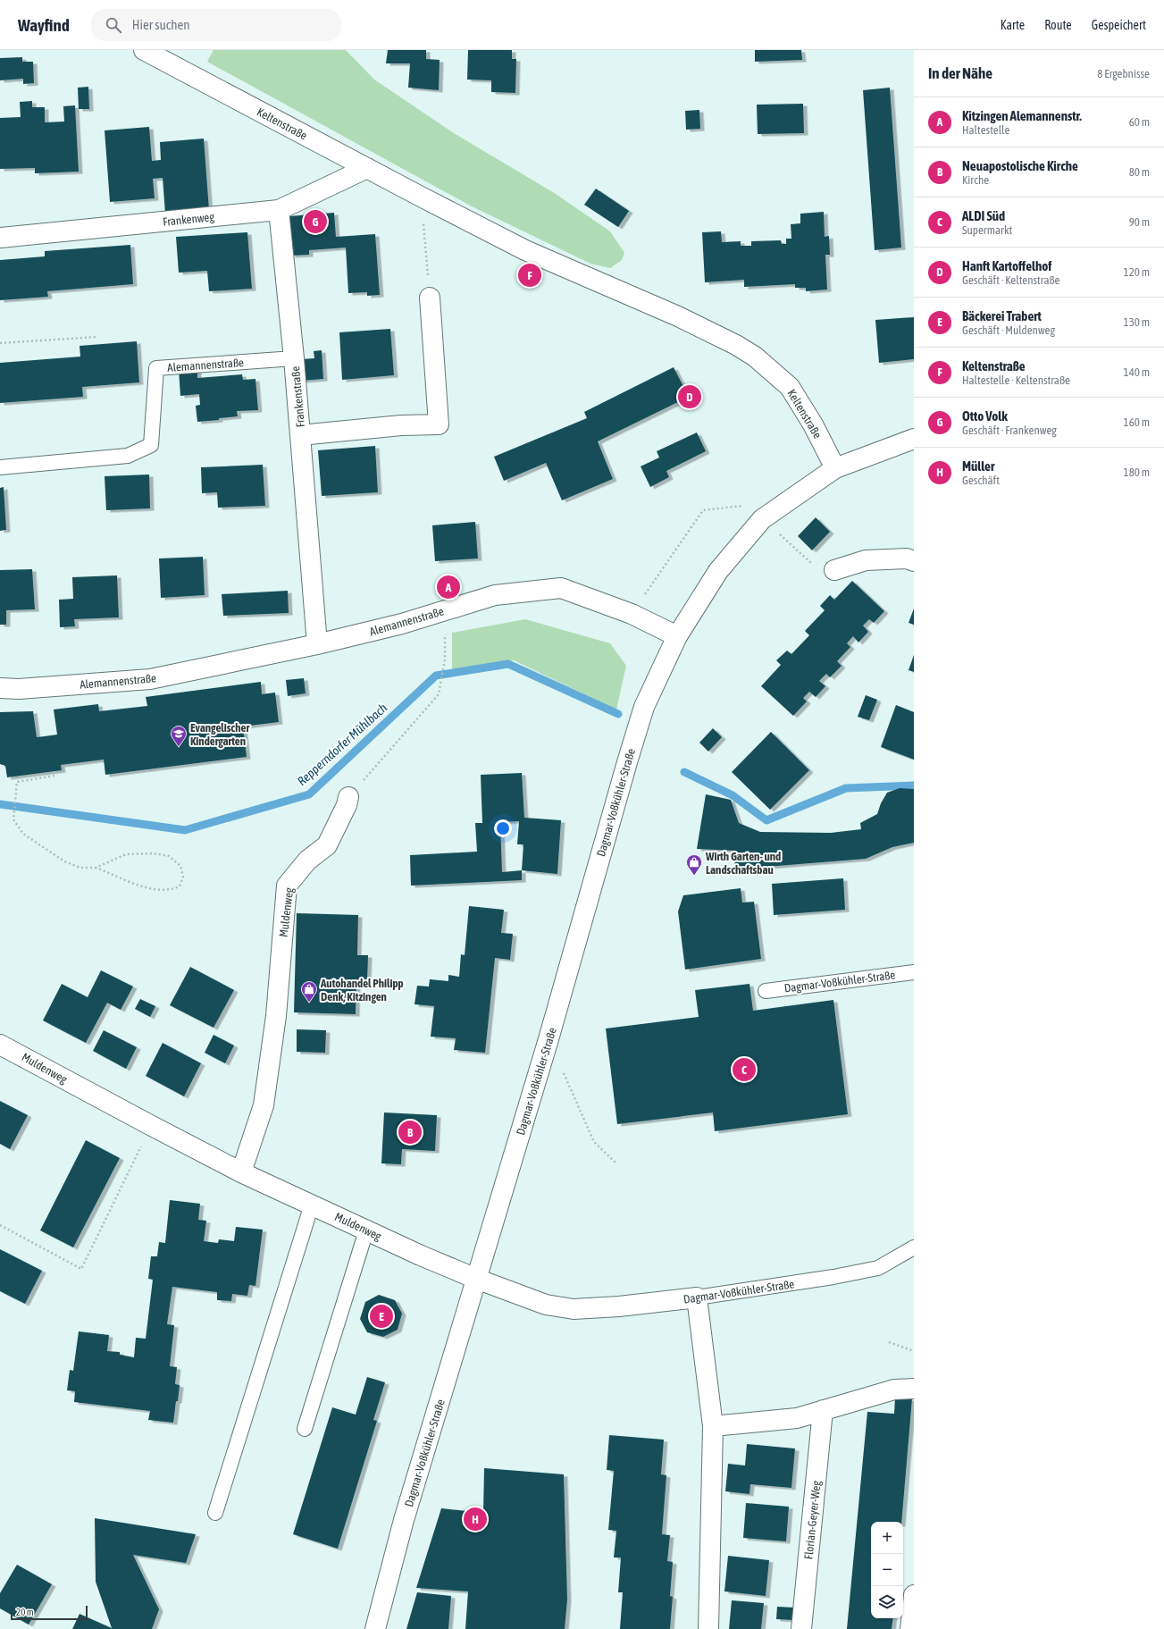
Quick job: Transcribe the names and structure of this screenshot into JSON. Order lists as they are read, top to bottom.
{
  "streets": {
    "street": [
      "Keltenstraße",
      "Frankenweg",
      "Alemannenstraße",
      "Frankenstraße",
      "Dagmar-Voßkühler-Straße",
      "Muldenweg",
      "Florian-Geyer-Weg"
    ]
  },
  "crossings": [
    ["Keltenstraße", "Frankenweg"],
    ["Keltenstraße", "Dagmar-Voßkühler-Straße"],
    ["Alemannenstraße", "Frankenstraße"],
    ["Alemannenstraße", "Dagmar-Voßkühler-Straße"],
    ["Dagmar-Voßkühler-Straße", "Muldenweg"]
  ],
  "water": ["Repperndorfer Mühlbach"],
  "places": {
    "school or university": ["Evangelischer Kindergarten"],
    "shop": ["Wirth Garten- und Landschaftsbau", "Autohandel Philipp Denk, Kitzingen"]
  },
  "scale_bar": "20 m",
  "page": {
    "header": "Wayfind",
    "search": "Hier suchen",
    "nav": ["Karte", "Route", "Gespeichert"],
    "heading": ["In der Nähe", "8 Ergebnisse"],
    "list": [
      {
        "mark": "A",
        "name": "Kitzingen Alemannenstr.",
        "note": "Haltestelle",
        "value": "60 m"
      },
      {
        "mark": "B",
        "name": "Neuapostolische Kirche",
        "note": "Kirche",
        "value": "80 m"
      },
      {
        "mark": "C",
        "name": "ALDI Süd",
        "note": "Supermarkt",
        "value": "90 m"
      },
      {
        "mark": "D",
        "name": "Hanft Kartoffelhof",
        "note": "Geschäft · Keltenstraße",
        "value": "120 m"
      },
      {
        "mark": "E",
        "name": "Bäckerei Trabert",
        "note": "Geschäft · Muldenweg",
        "value": "130 m"
      },
      {
        "mark": "F",
        "name": "Keltenstraße",
        "note": "Haltestelle · Keltenstraße",
        "value": "140 m"
      },
      {
        "mark": "G",
        "name": "Otto Volk",
        "note": "Geschäft · Frankenweg",
        "value": "160 m"
      },
      {
        "mark": "H",
        "name": "Müller",
        "note": "Geschäft",
        "value": "180 m"
      }
    ],
    "pins": [
      "G",
      "F",
      "D",
      "A",
      "C",
      "B",
      "E",
      "H"
    ],
    "map_buttons": ["+", "−"],
    "scale": "20 m"
  }
}
